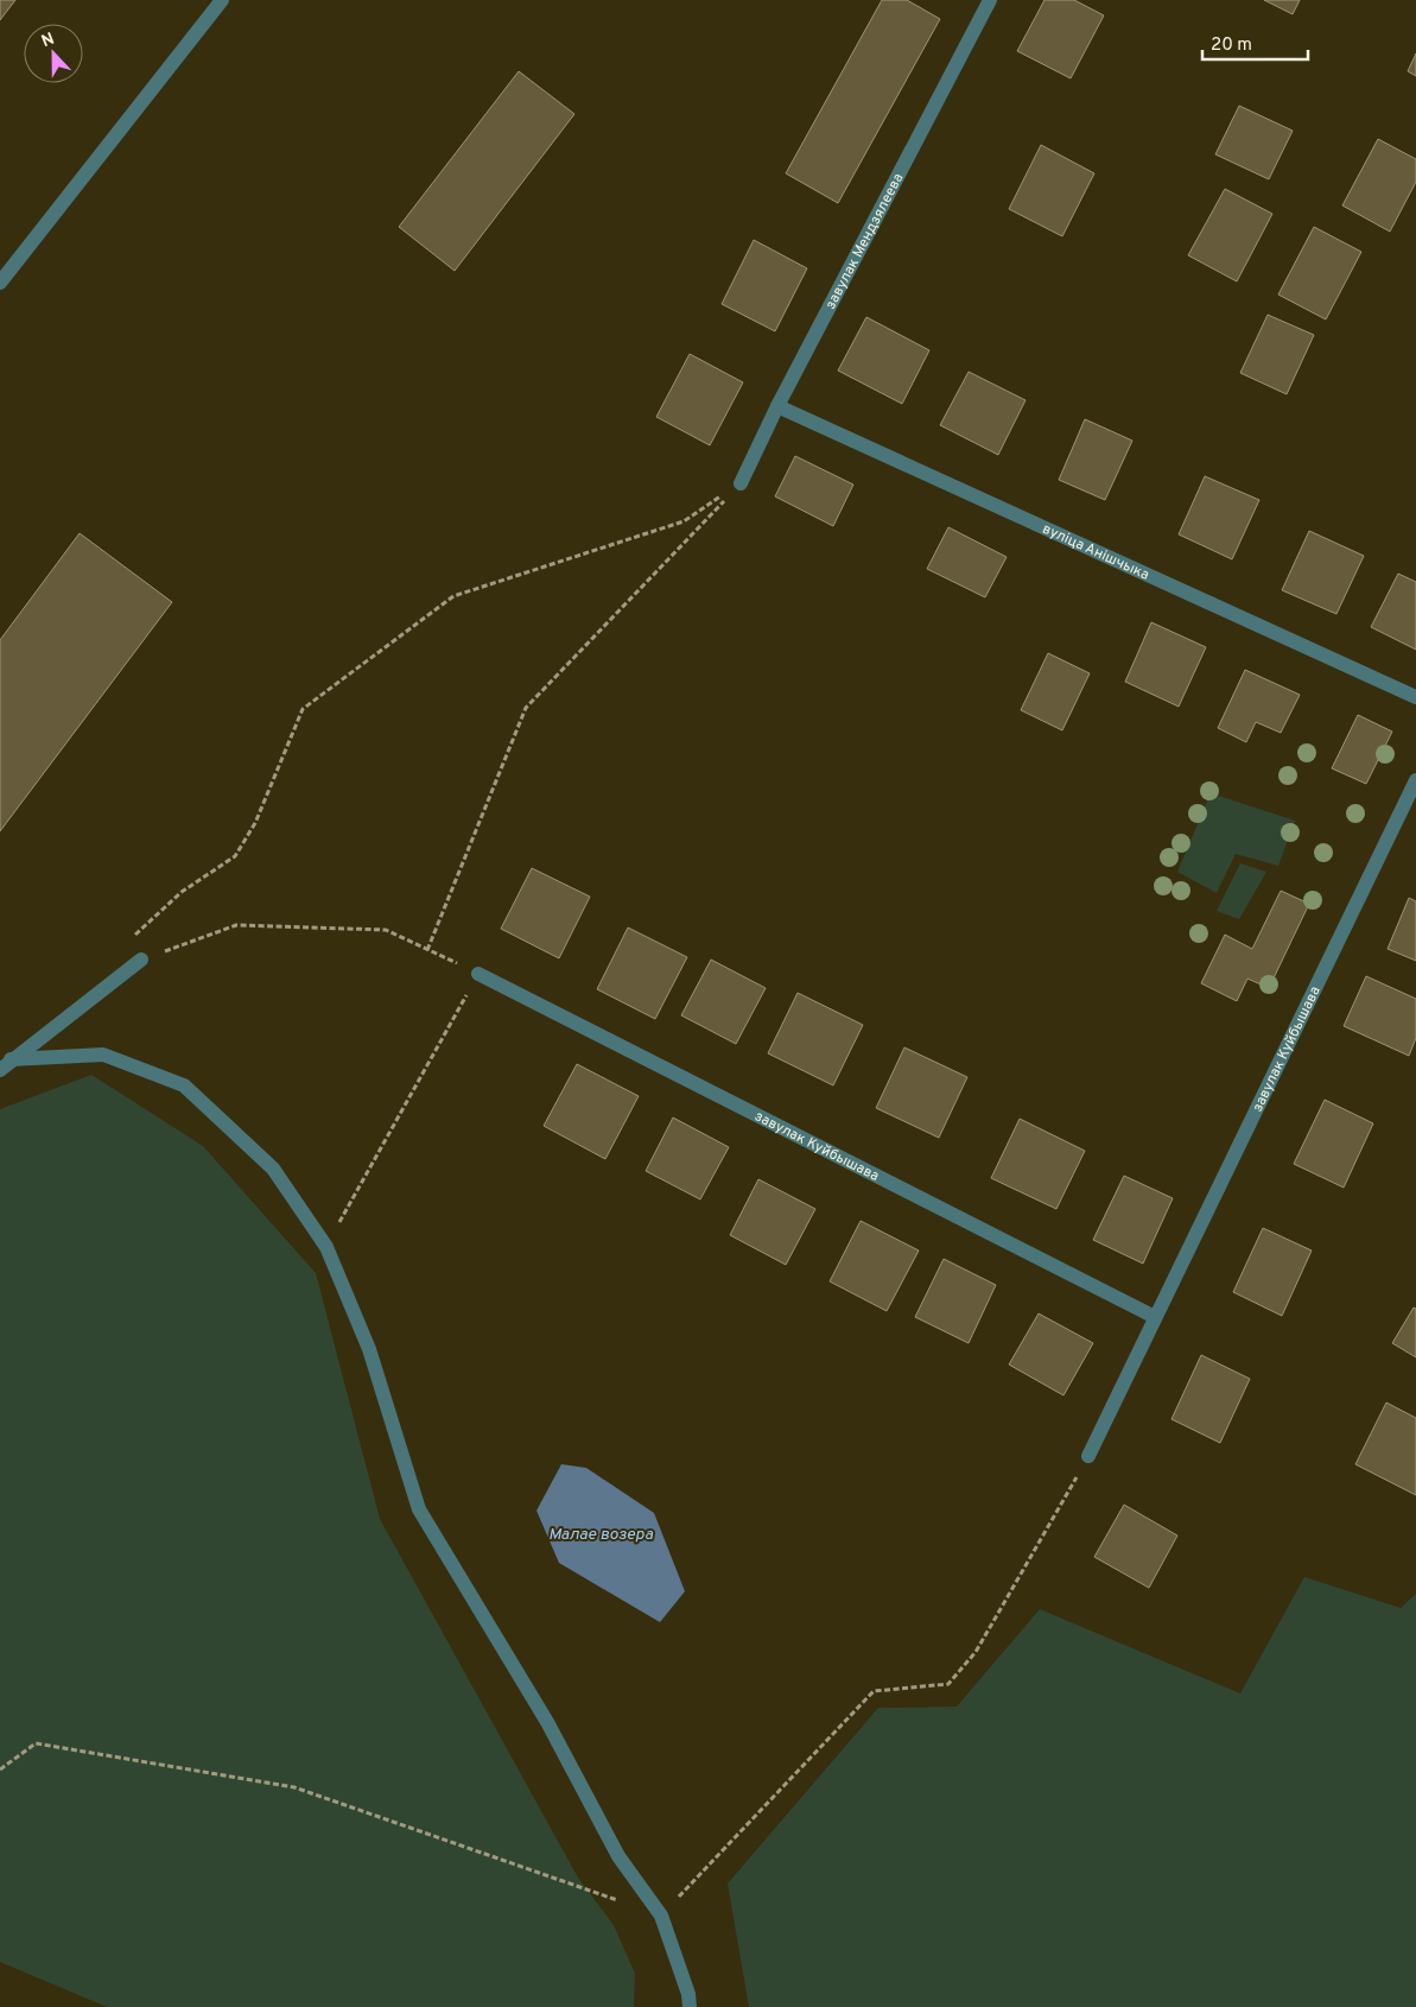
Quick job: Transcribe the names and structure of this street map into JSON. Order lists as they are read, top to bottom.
{
  "streets": {
    "street": ["завулак Мендзялеева", "вуліца Анішчыка", "завулак Куйбышава"]
  },
  "crossings": [
    ["завулак Мендзялеева", "вуліца Анішчыка"]
  ],
  "water": ["Малае возера"],
  "scale_bar": "20 m",
  "north": "top"
}
